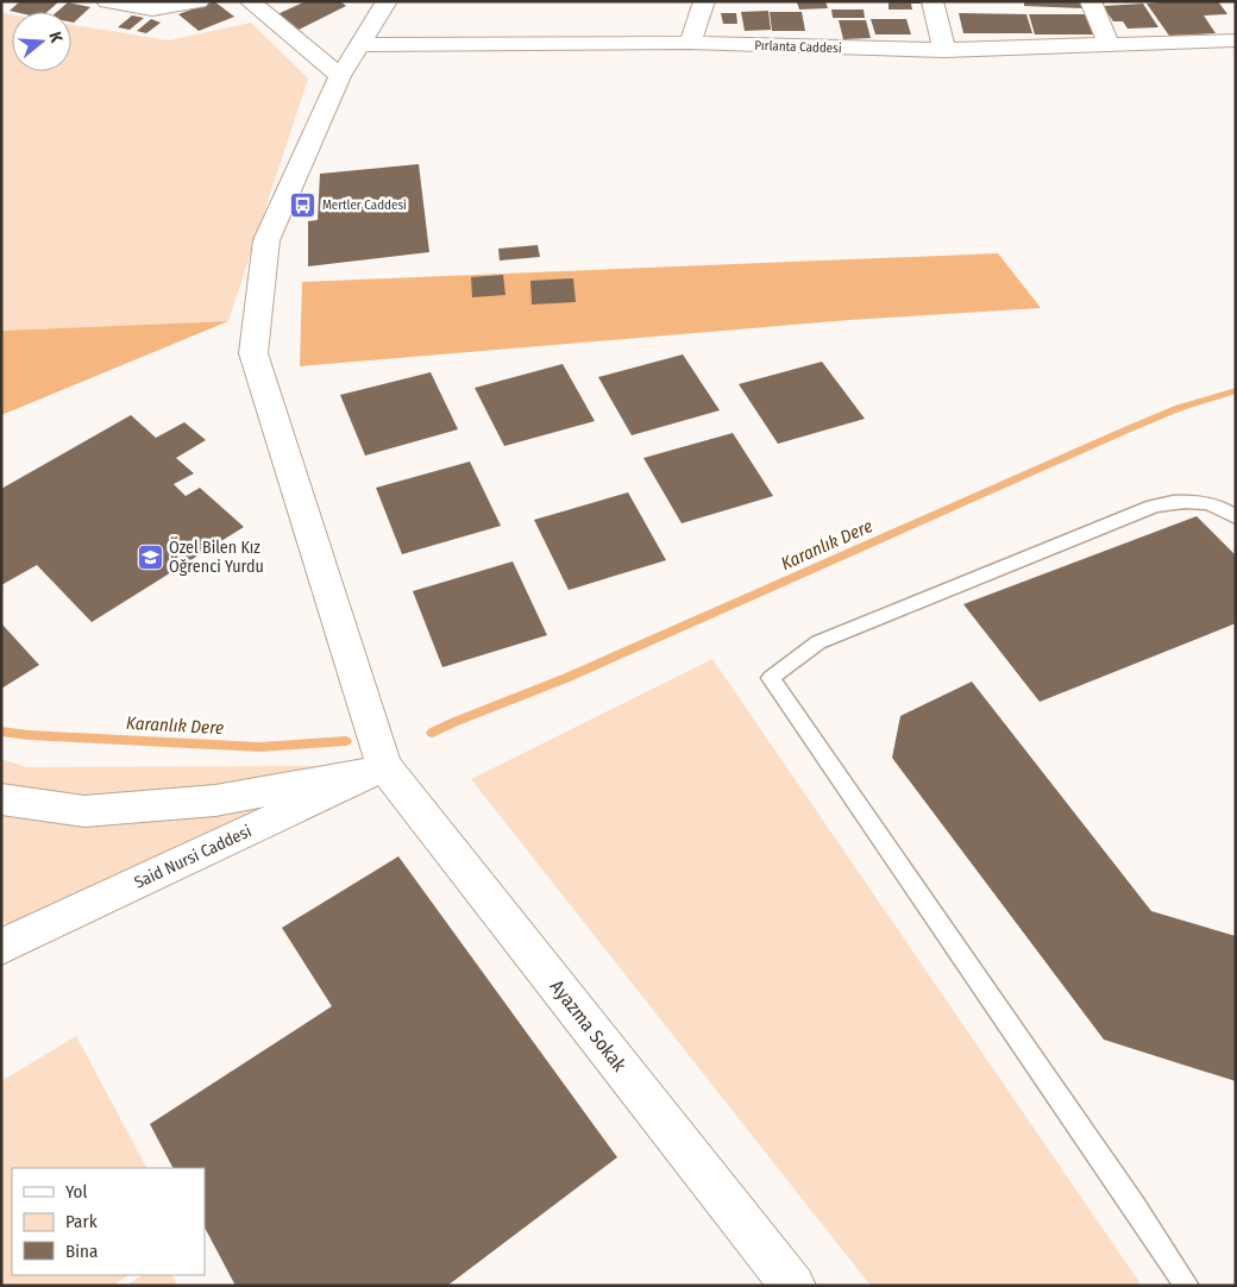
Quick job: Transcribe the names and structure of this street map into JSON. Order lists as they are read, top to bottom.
{
  "streets": {
    "street": ["Pırlanta Caddesi", "Said Nursi Caddesi", "Ayazma Sokak"]
  },
  "crossings": [
    ["Said Nursi Caddesi", "Ayazma Sokak"]
  ],
  "water": ["Karanlık Dere"],
  "places": {
    "bus stop": ["Mertler Caddesi"],
    "school or university": ["Özel Bilen Kız Öğrenci Yurdu"]
  },
  "legend": ["Yol", "Park", "Bina"],
  "north": "right"
}
